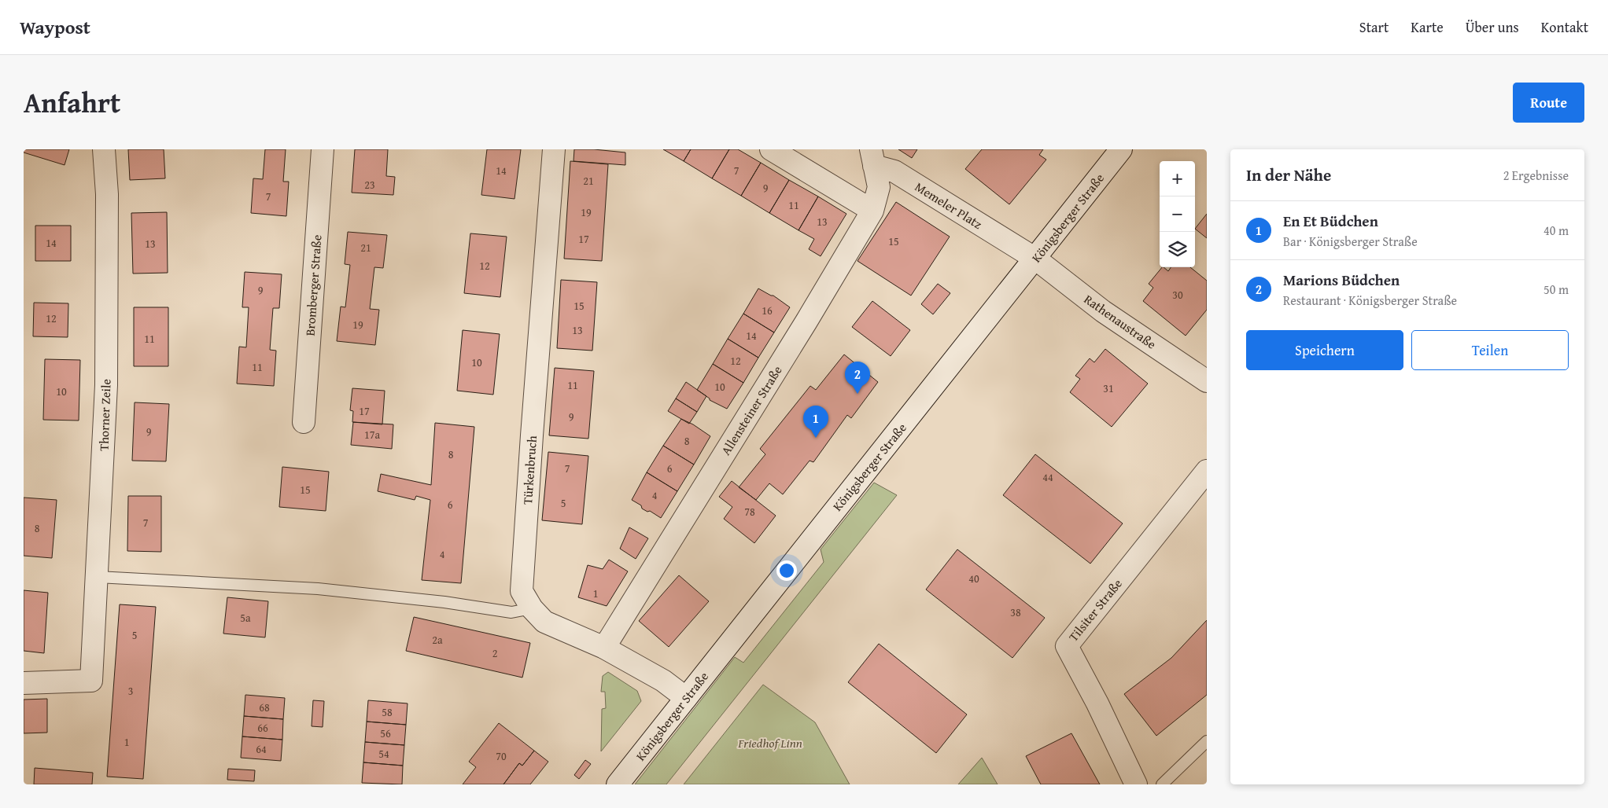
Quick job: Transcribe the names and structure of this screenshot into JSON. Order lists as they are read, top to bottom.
{
  "streets": {
    "street": [
      "Memeler Platz",
      "Königsberger Straße",
      "Bromberger Straße",
      "Rathenaustraße",
      "Allensteiner Straße",
      "Thorner Zeile",
      "Türkenbruch",
      "Tilsiter Straße"
    ]
  },
  "crossings": [
    ["Memeler Platz", "Königsberger Straße"],
    ["Memeler Platz", "Rathenaustraße"],
    ["Memeler Platz", "Allensteiner Straße"],
    ["Königsberger Straße", "Rathenaustraße"],
    ["Königsberger Straße", "Türkenbruch"],
    ["Allensteiner Straße", "Türkenbruch"]
  ],
  "parks": ["Friedhof Linn"],
  "house_numbers": [
    "14",
    "7",
    "21",
    "23",
    "9",
    "7",
    "11",
    "19",
    "13",
    "17",
    "15",
    "14",
    "13",
    "21",
    "12",
    "9",
    "30",
    "15",
    "16",
    "12",
    "19",
    "13",
    "14",
    "11",
    "12",
    "10",
    "11",
    "11",
    "10",
    "31",
    "10",
    "17",
    "9",
    "9",
    "17a",
    "8",
    "8",
    "7",
    "6",
    "44",
    "15",
    "4",
    "5",
    "6",
    "78",
    "7",
    "8",
    "4",
    "40",
    "1",
    "38",
    "5a",
    "5",
    "2a",
    "2",
    "3",
    "68",
    "58",
    "66",
    "56",
    "1",
    "64",
    "54",
    "70"
  ],
  "page": {
    "header": "Waypost",
    "nav": [
      "Start",
      "Karte",
      "Über uns",
      "Kontakt"
    ],
    "title": "Anfahrt",
    "buttons": [
      "Route",
      ["Speichern", "Teilen"]
    ],
    "heading": ["In der Nähe", "2 Ergebnisse"],
    "map_buttons": ["+", "−"],
    "list": [
      {
        "mark": "1",
        "name": "En Et Büdchen",
        "note": "Bar · Königsberger Straße",
        "value": "40 m"
      },
      {
        "mark": "2",
        "name": "Marions Büdchen",
        "note": "Restaurant · Königsberger Straße",
        "value": "50 m"
      }
    ],
    "pins": ["2", "1"]
  }
}
